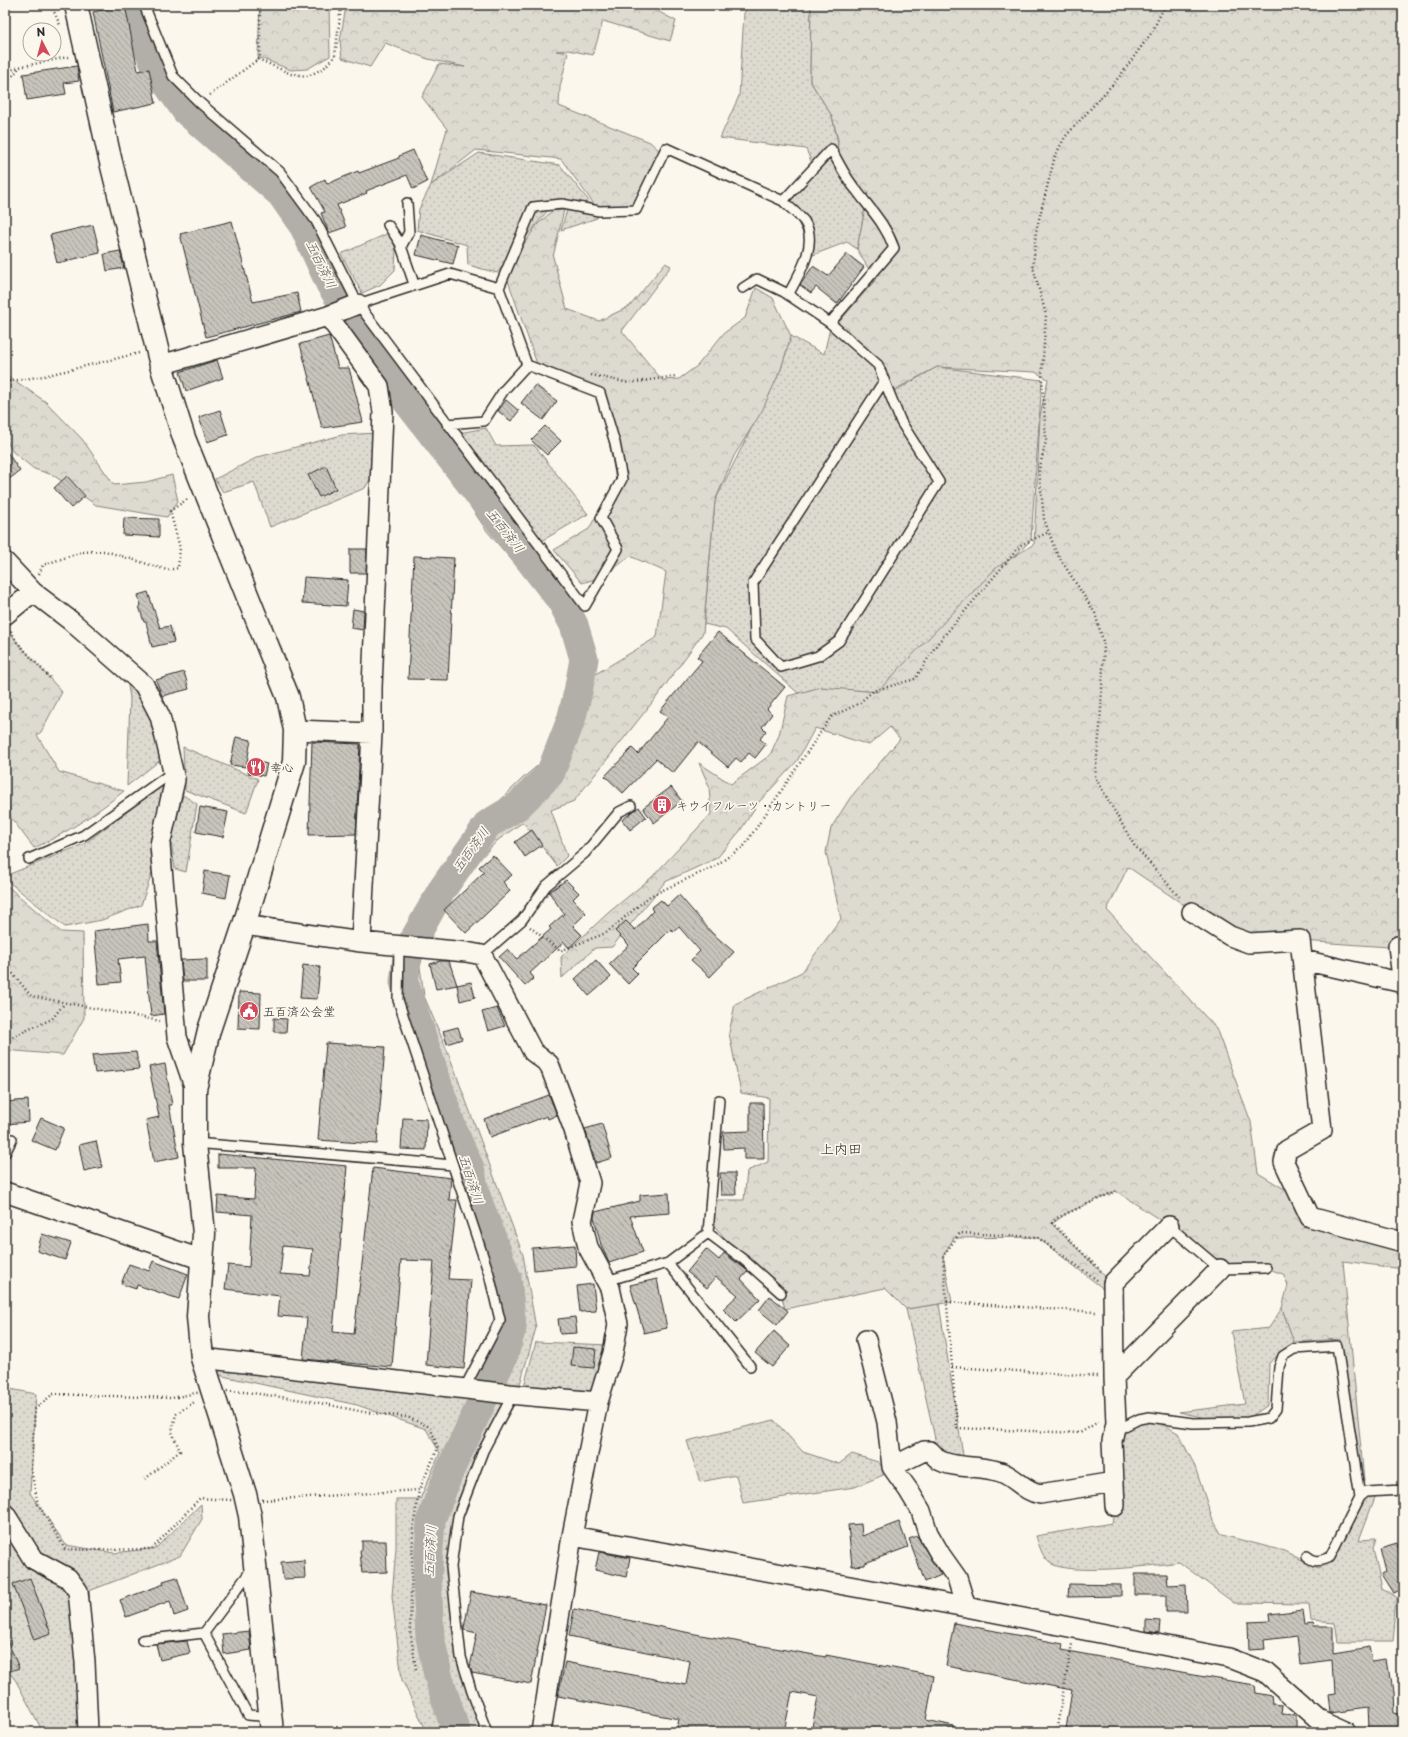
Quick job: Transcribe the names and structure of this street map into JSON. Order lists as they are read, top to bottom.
{
  "districts": ["上内田"],
  "water": ["五百済川"],
  "places": {
    "restaurant": ["幸心"],
    "building": ["キウイフルーツ・カントリー"],
    "public building": ["五百済公会堂"]
  },
  "north": "top"
}
